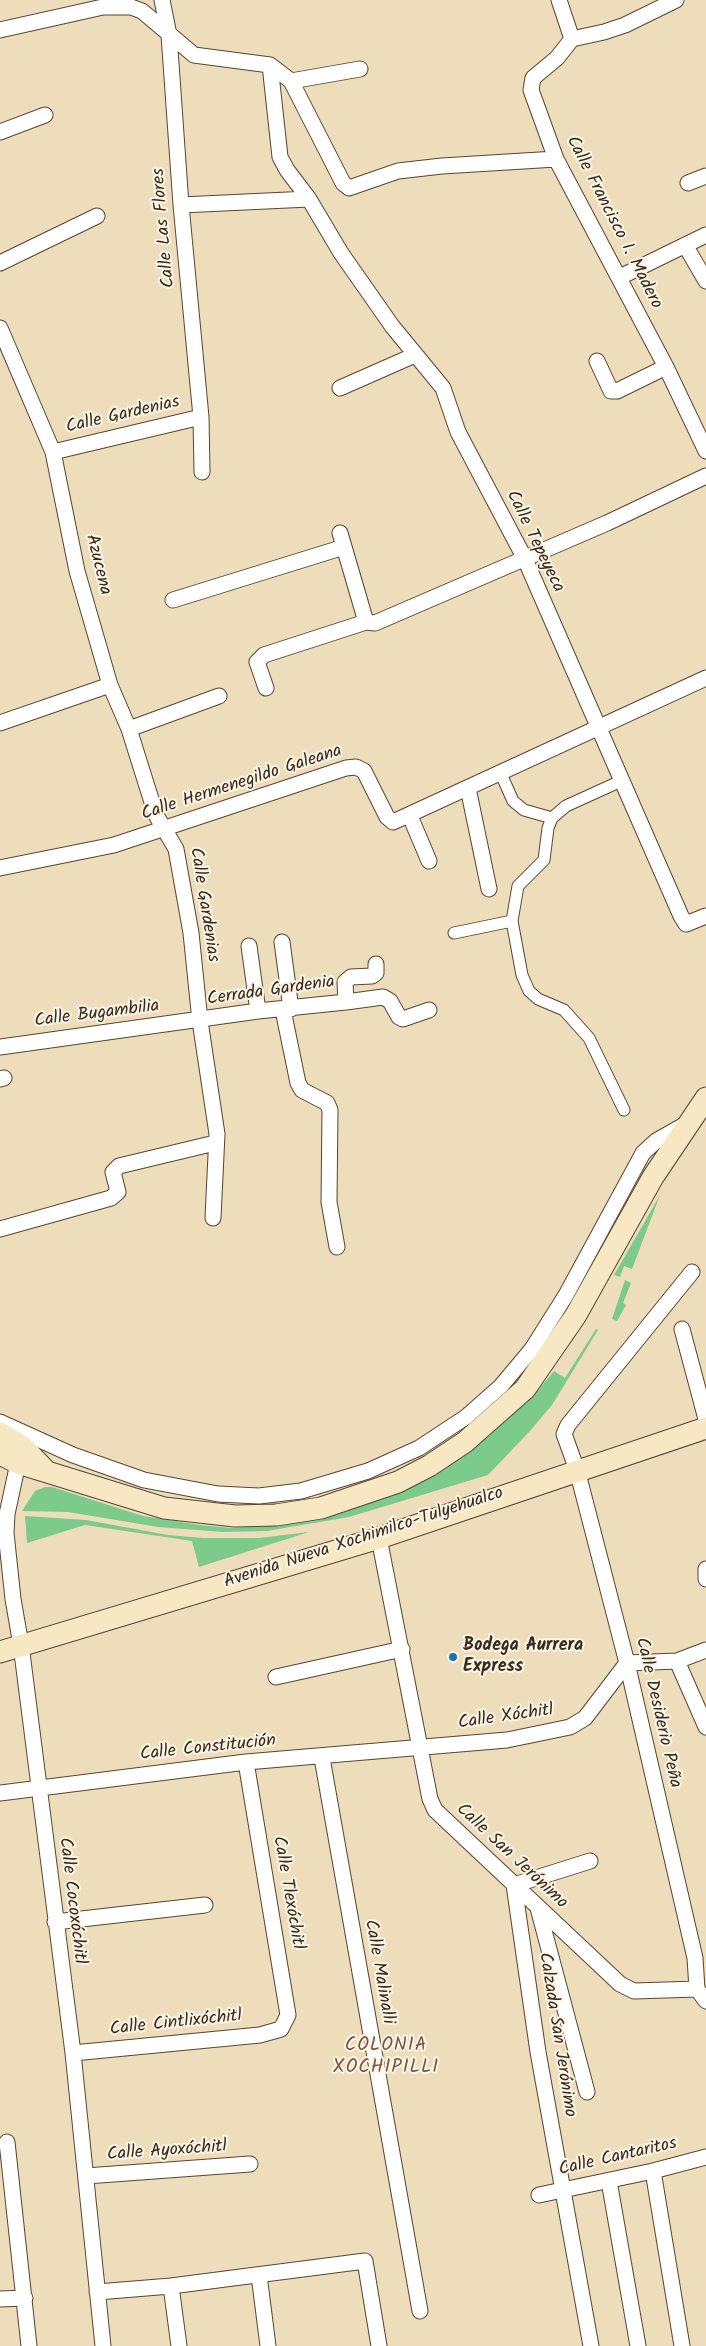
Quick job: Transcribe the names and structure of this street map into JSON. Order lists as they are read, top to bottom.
{
  "streets": {
    "main road": ["Avenida Nueva Xochimilco-Tulyehualco"],
    "street": [
      "Calle Francisco I. Madero",
      "Calle Las Flores",
      "Calle Gardenias",
      "Calle Tepeyeca",
      "Azucena",
      "Calle Hermenegildo Galeana",
      "Cerrada Gardenia",
      "Calle Bugambilia",
      "Calle Desiderio Peña",
      "Calle Xóchitl",
      "Calle Constitución",
      "Calle San Jerónimo",
      "Calle Tlexóchitl",
      "Calle Cocoxóchitl",
      "Calle Malinalli",
      "Calle Cintlixóchitl",
      "Calzada San Jerónimo",
      "Calle Ayoxóchitl",
      "Calle Cantaritos"
    ]
  },
  "crossings": [
    ["Calle Las Flores", "Calle Gardenias"],
    ["Calle Gardenias", "Azucena"],
    ["Calle Gardenias", "Calle Hermenegildo Galeana"],
    ["Calle Gardenias", "Cerrada Gardenia"],
    ["Calle Gardenias", "Calle Bugambilia"],
    ["Calle Tepeyeca", "Calle Hermenegildo Galeana"],
    ["Cerrada Gardenia", "Calle Bugambilia"],
    ["Avenida Nueva Xochimilco-Tulyehualco", "Calle Desiderio Peña"],
    ["Avenida Nueva Xochimilco-Tulyehualco", "Calle San Jerónimo"],
    ["Avenida Nueva Xochimilco-Tulyehualco", "Calle Cocoxóchitl"],
    ["Calle Desiderio Peña", "Calle Xóchitl"],
    ["Calle Desiderio Peña", "Calle San Jerónimo"],
    ["Calle Xóchitl", "Calle Constitución"],
    ["Calle Xóchitl", "Calle San Jerónimo"],
    ["Calle Constitución", "Calle San Jerónimo"],
    ["Calle Constitución", "Calle Tlexóchitl"],
    ["Calle Constitución", "Calle Cocoxóchitl"],
    ["Calle Constitución", "Calle Malinalli"],
    ["Calle San Jerónimo", "Calzada San Jerónimo"],
    ["Calle Tlexóchitl", "Calle Cintlixóchitl"],
    ["Calle Cocoxóchitl", "Calle Cintlixóchitl"],
    ["Calle Cocoxóchitl", "Calle Ayoxóchitl"],
    ["Calzada San Jerónimo", "Calle Cantaritos"]
  ],
  "districts": ["COLONIA XOCHIPILLI"],
  "places": ["Bodega Aurrera Express"]
}
